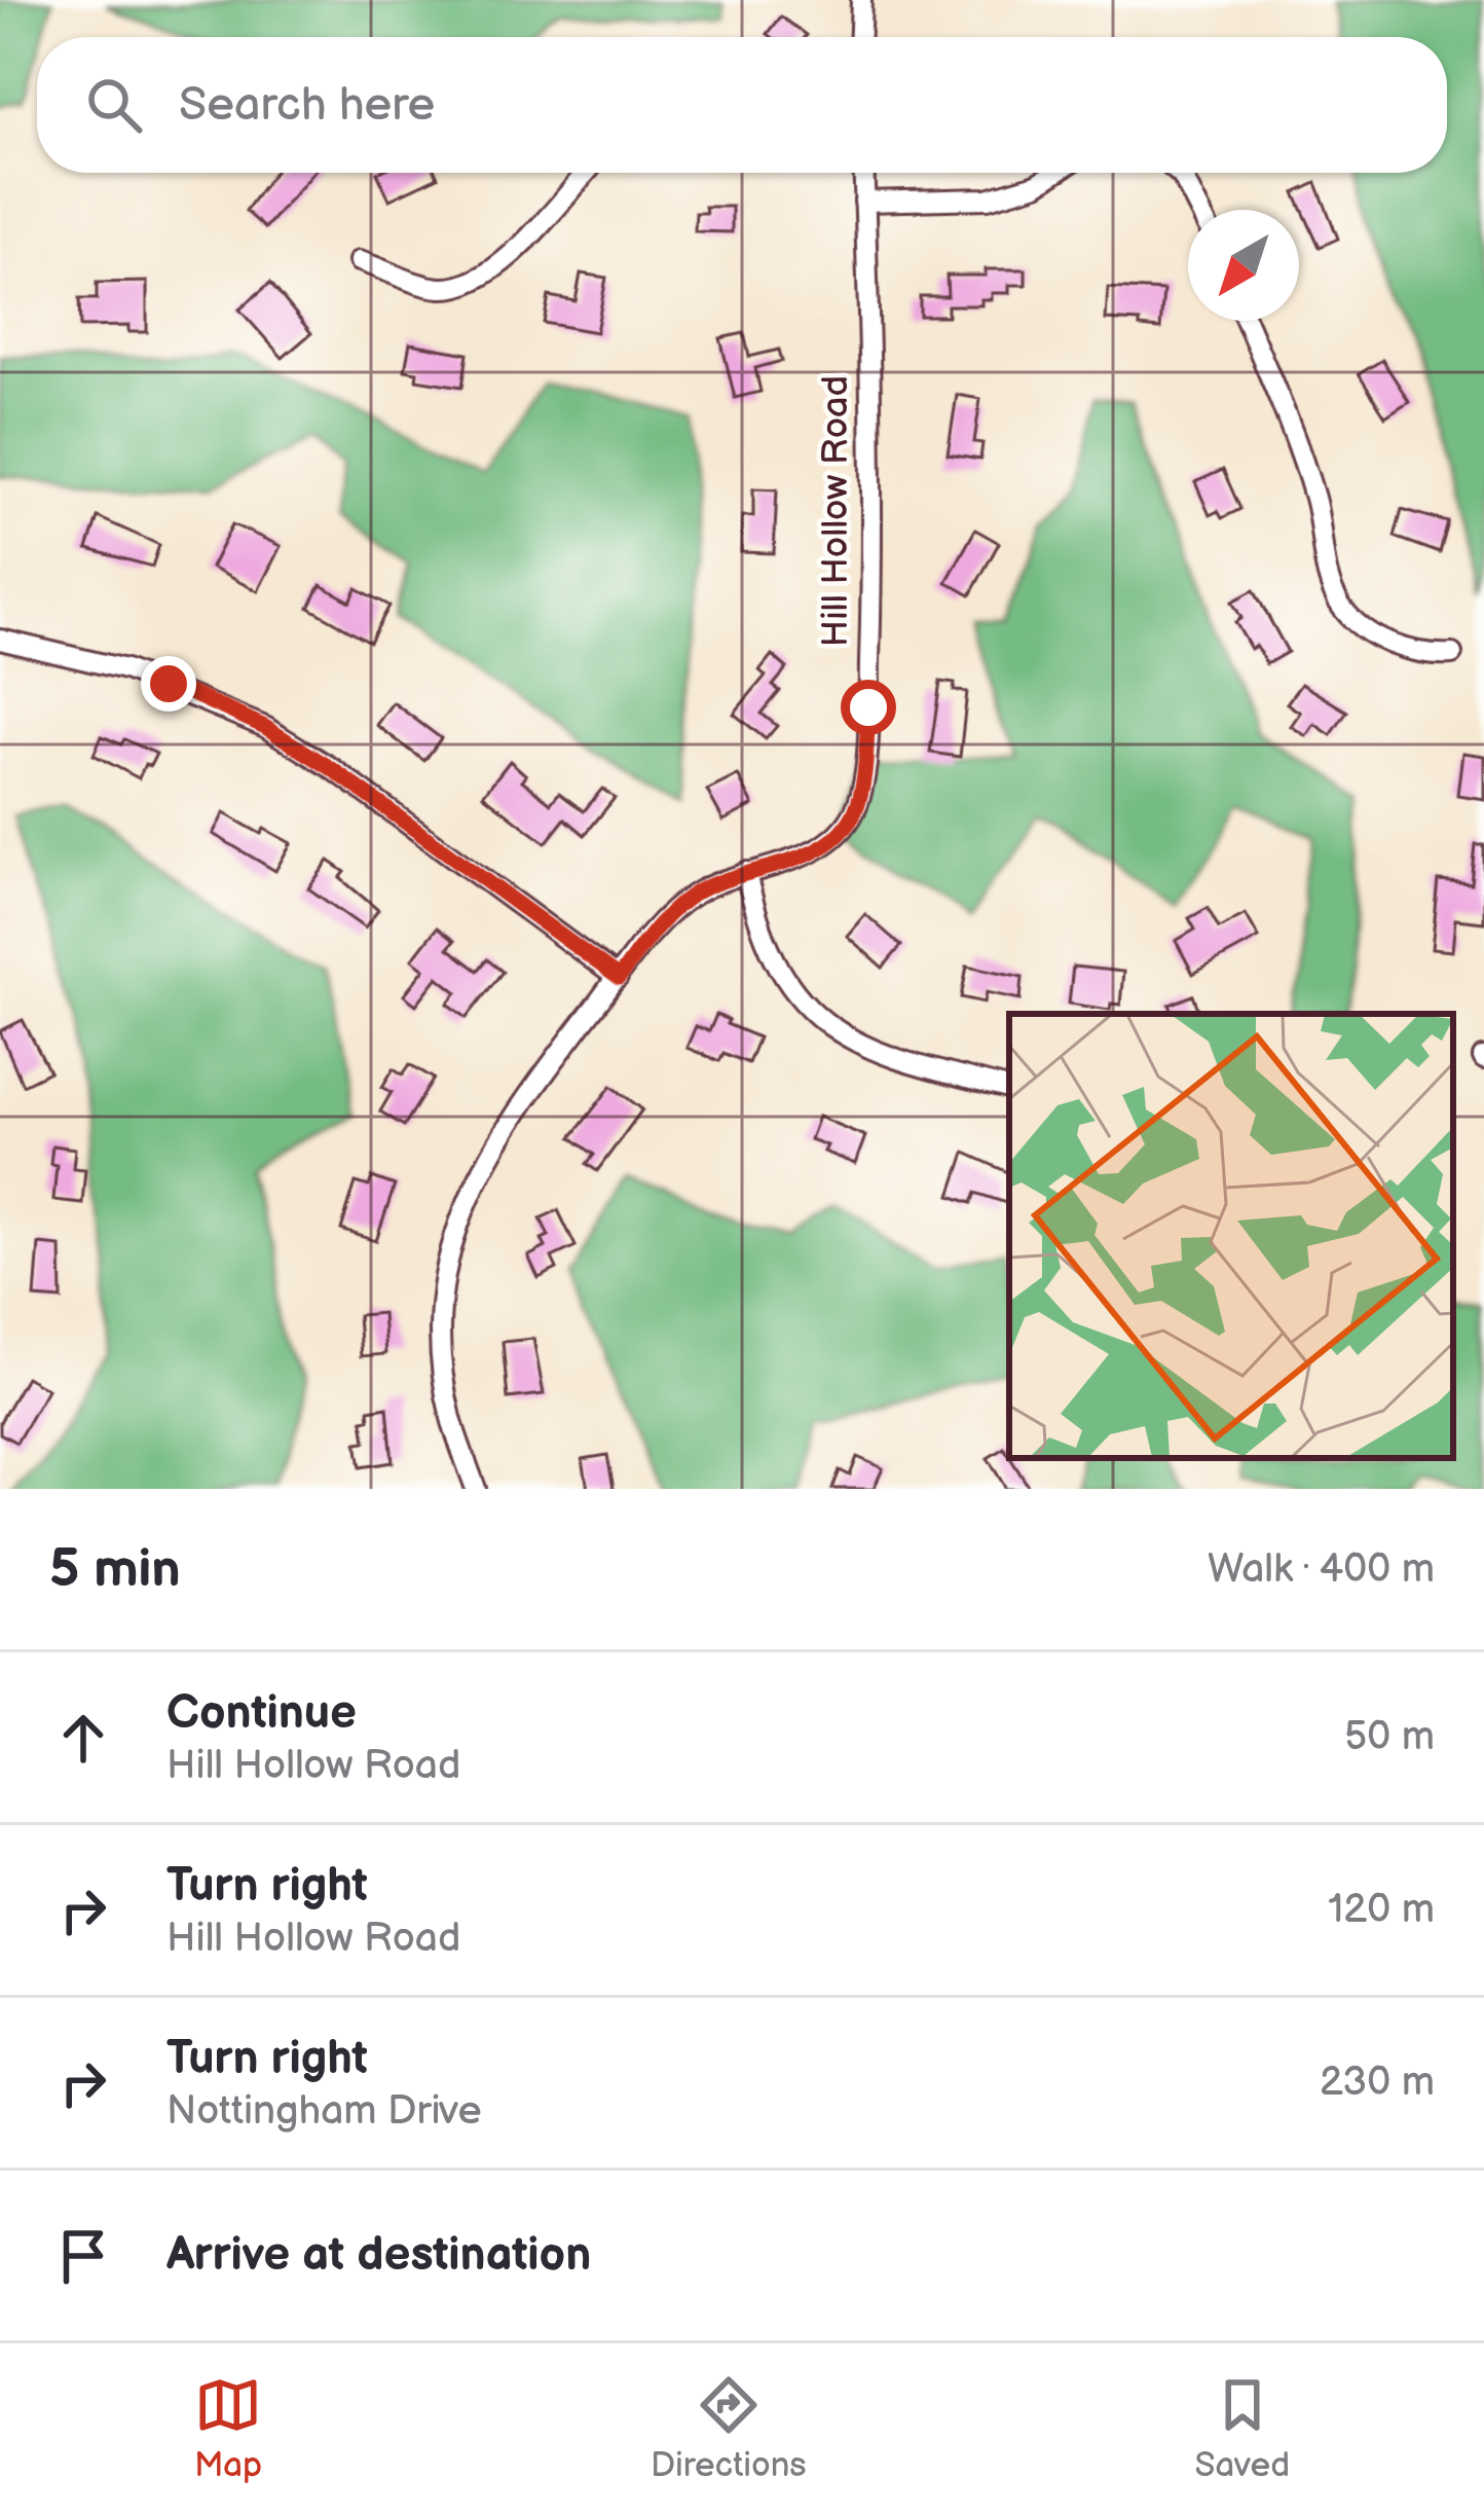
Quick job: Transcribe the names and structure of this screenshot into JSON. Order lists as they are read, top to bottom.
{
  "streets": {
    "street": ["Hill Hollow Road"]
  },
  "north": "bottom left",
  "page": {
    "search": "Search here",
    "heading": ["5 min", "Walk · 400 m"],
    "list": [
      ["Continue", "Hill Hollow Road", "50 m"],
      ["Turn right", "Hill Hollow Road", "120 m"],
      ["Turn right", "Nottingham Drive", "230 m"],
      "Arrive at destination"
    ],
    "nav": ["Map", "Directions", "Saved"]
  }
}
